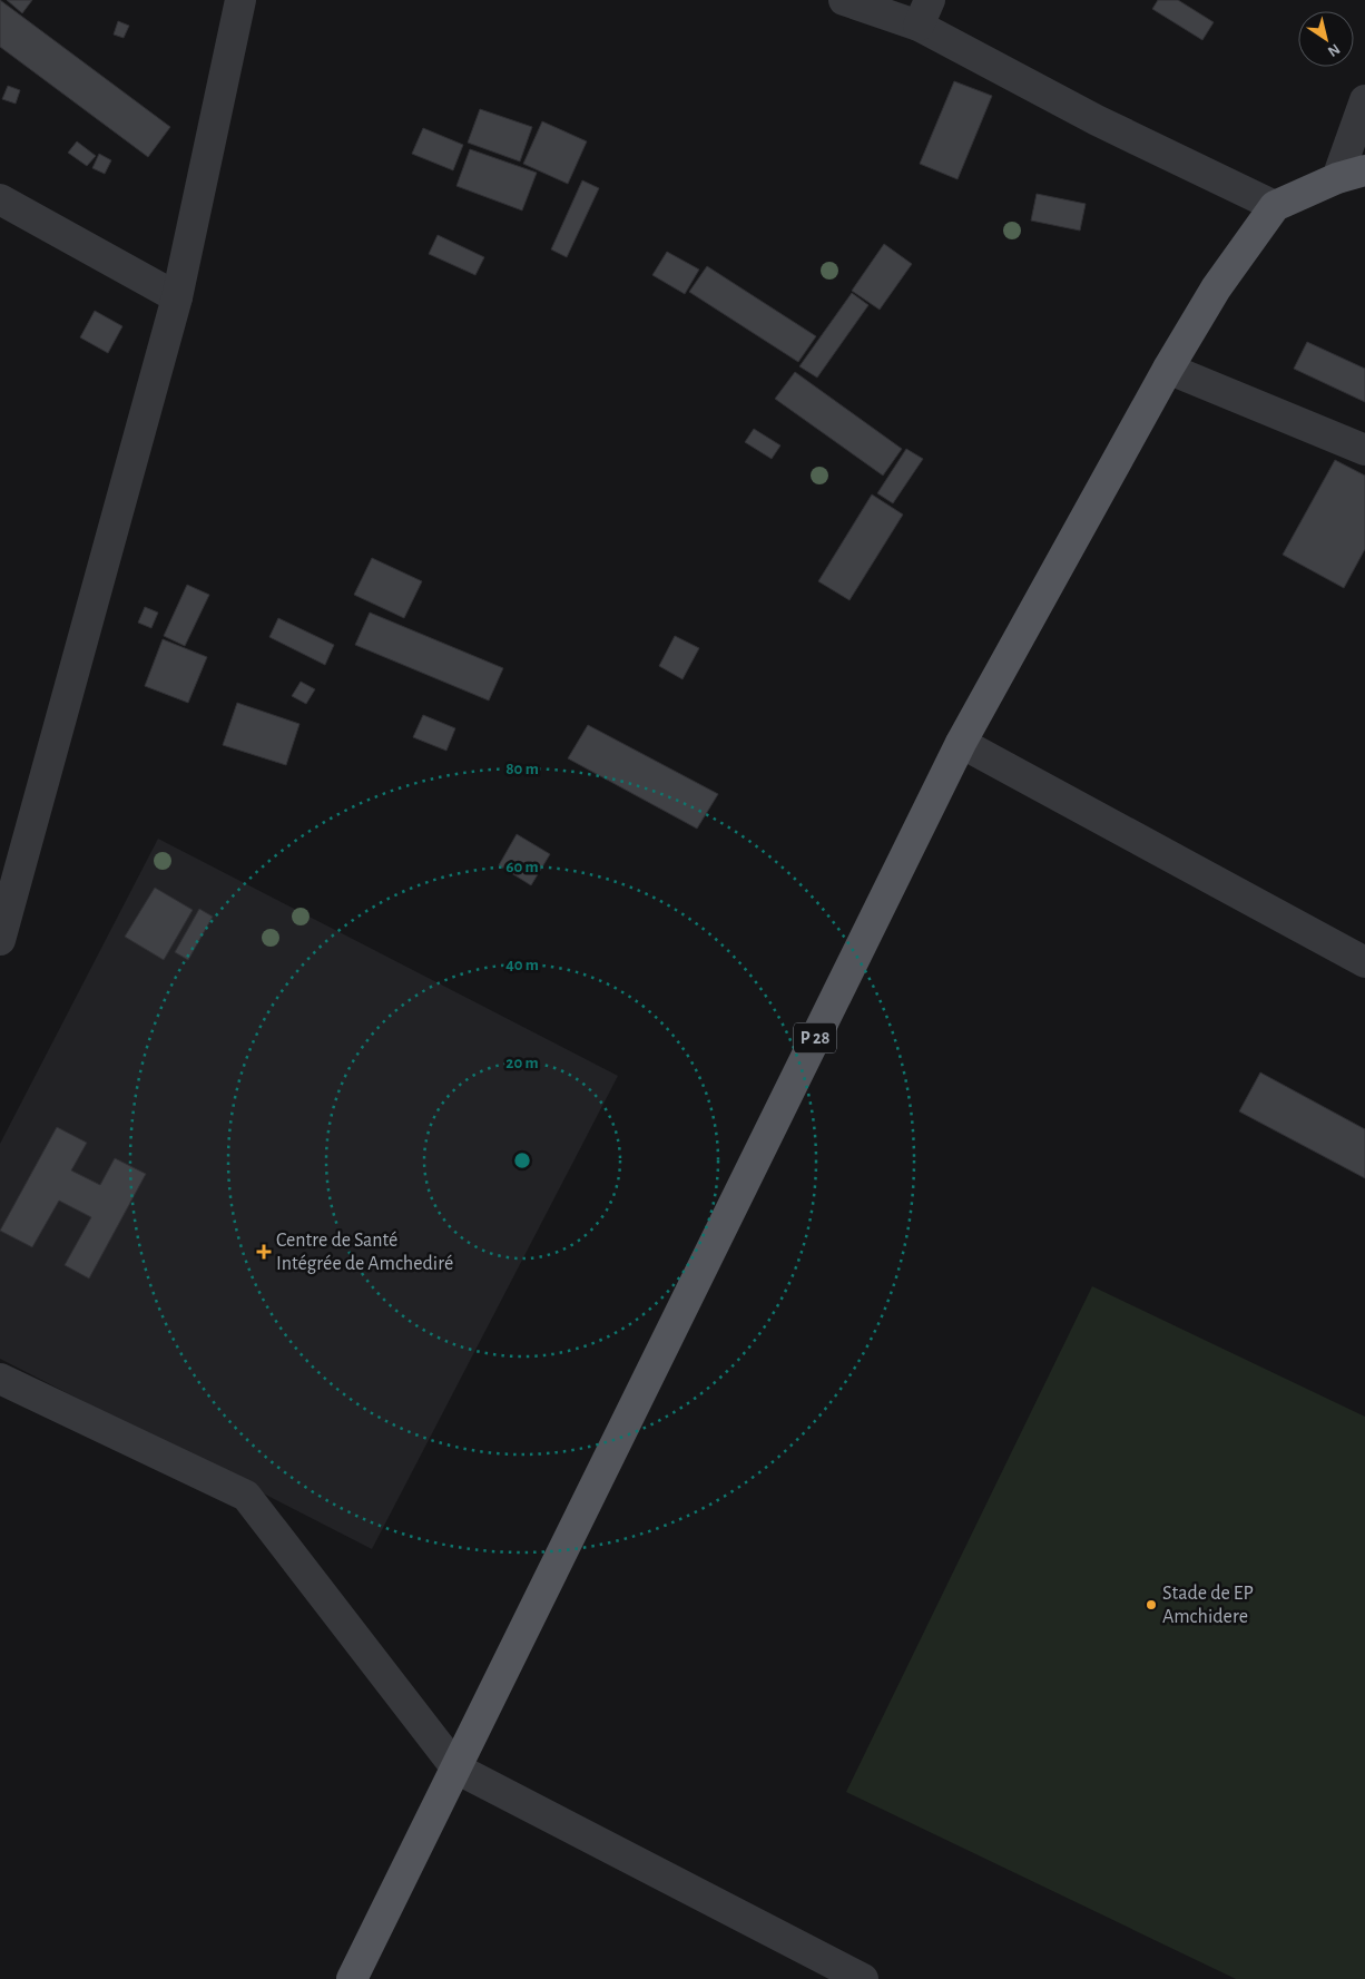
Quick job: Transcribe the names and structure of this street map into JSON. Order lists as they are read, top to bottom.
{
  "streets": {
    "main road": ["P 28"]
  },
  "places": {
    "health": ["Centre de Santé Intégrée de Amchediré"],
    "other": ["Stade de EP Amchidere"]
  },
  "north": "bottom right",
  "rings": [
    "80 m",
    "60 m",
    "40 m",
    "20 m"
  ]
}
